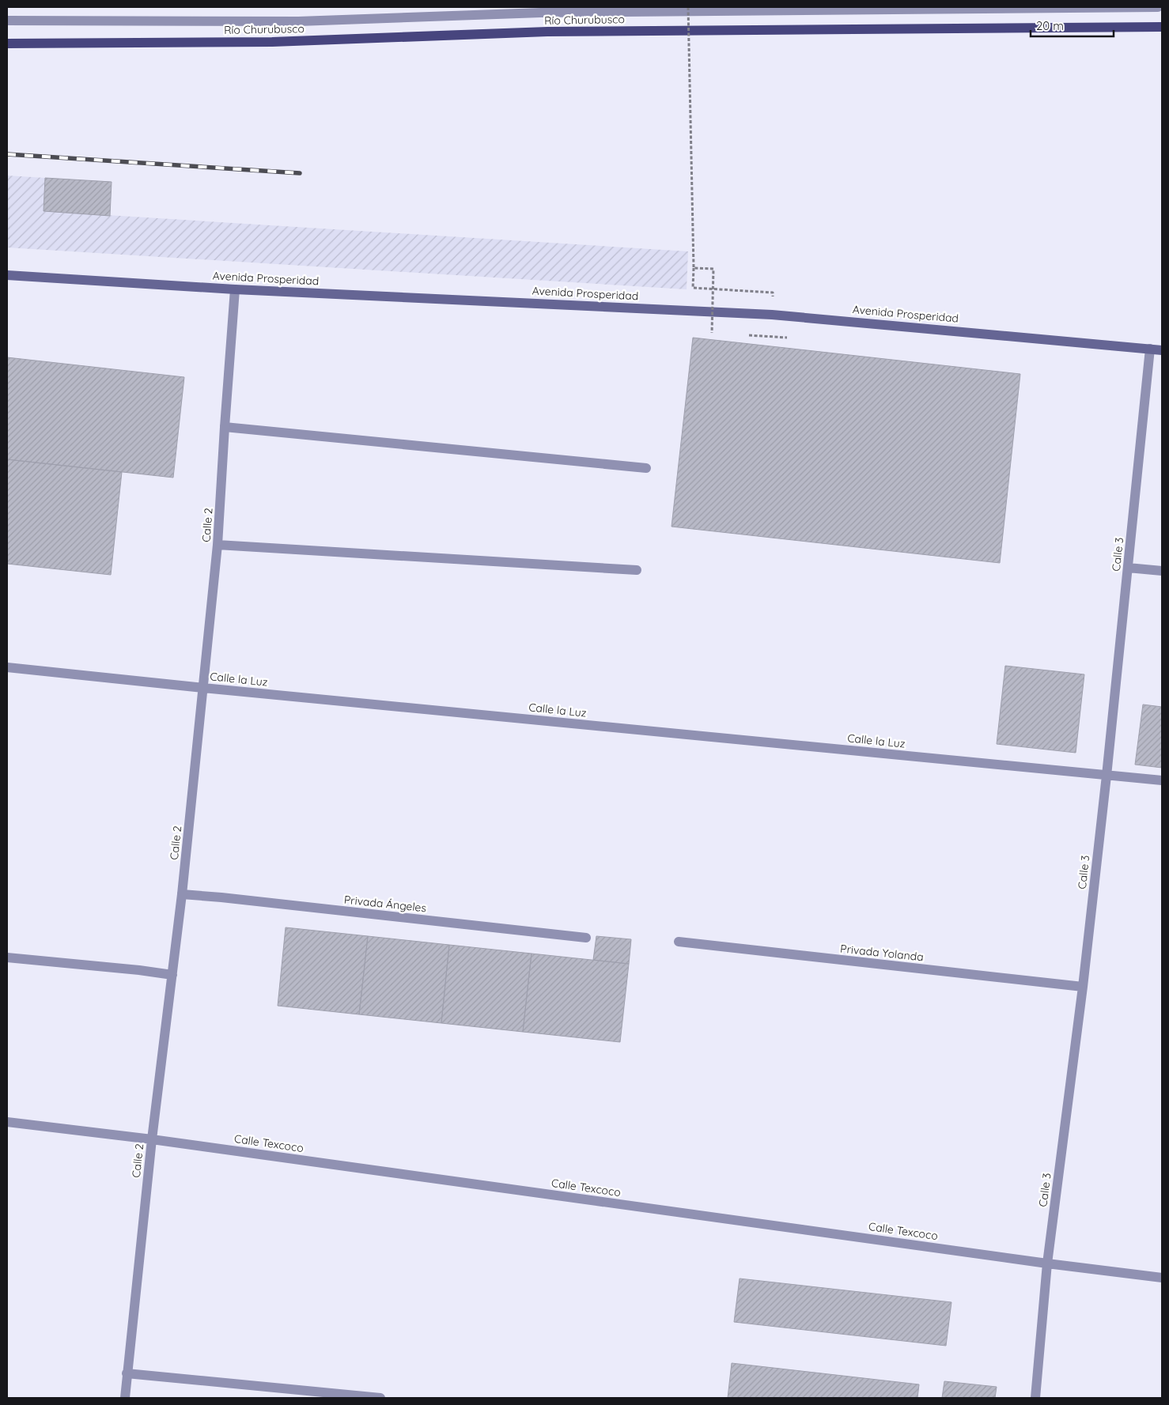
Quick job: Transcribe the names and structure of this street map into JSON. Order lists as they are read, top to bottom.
{
  "streets": {
    "main road": ["Río Churubusco"],
    "street": [
      "Avenida Prosperidad",
      "Calle 2",
      "Calle 3",
      "Calle la Luz",
      "Privada Ángeles",
      "Privada Yolanda",
      "Calle Texcoco"
    ]
  },
  "crossings": [
    ["Avenida Prosperidad", "Calle 2"],
    ["Avenida Prosperidad", "Calle 3"],
    ["Calle 2", "Calle la Luz"],
    ["Calle 2", "Privada Ángeles"],
    ["Calle 2", "Calle Texcoco"],
    ["Calle 3", "Calle la Luz"],
    ["Calle 3", "Privada Yolanda"],
    ["Calle 3", "Calle Texcoco"]
  ],
  "scale_bar": "20 m"
}
